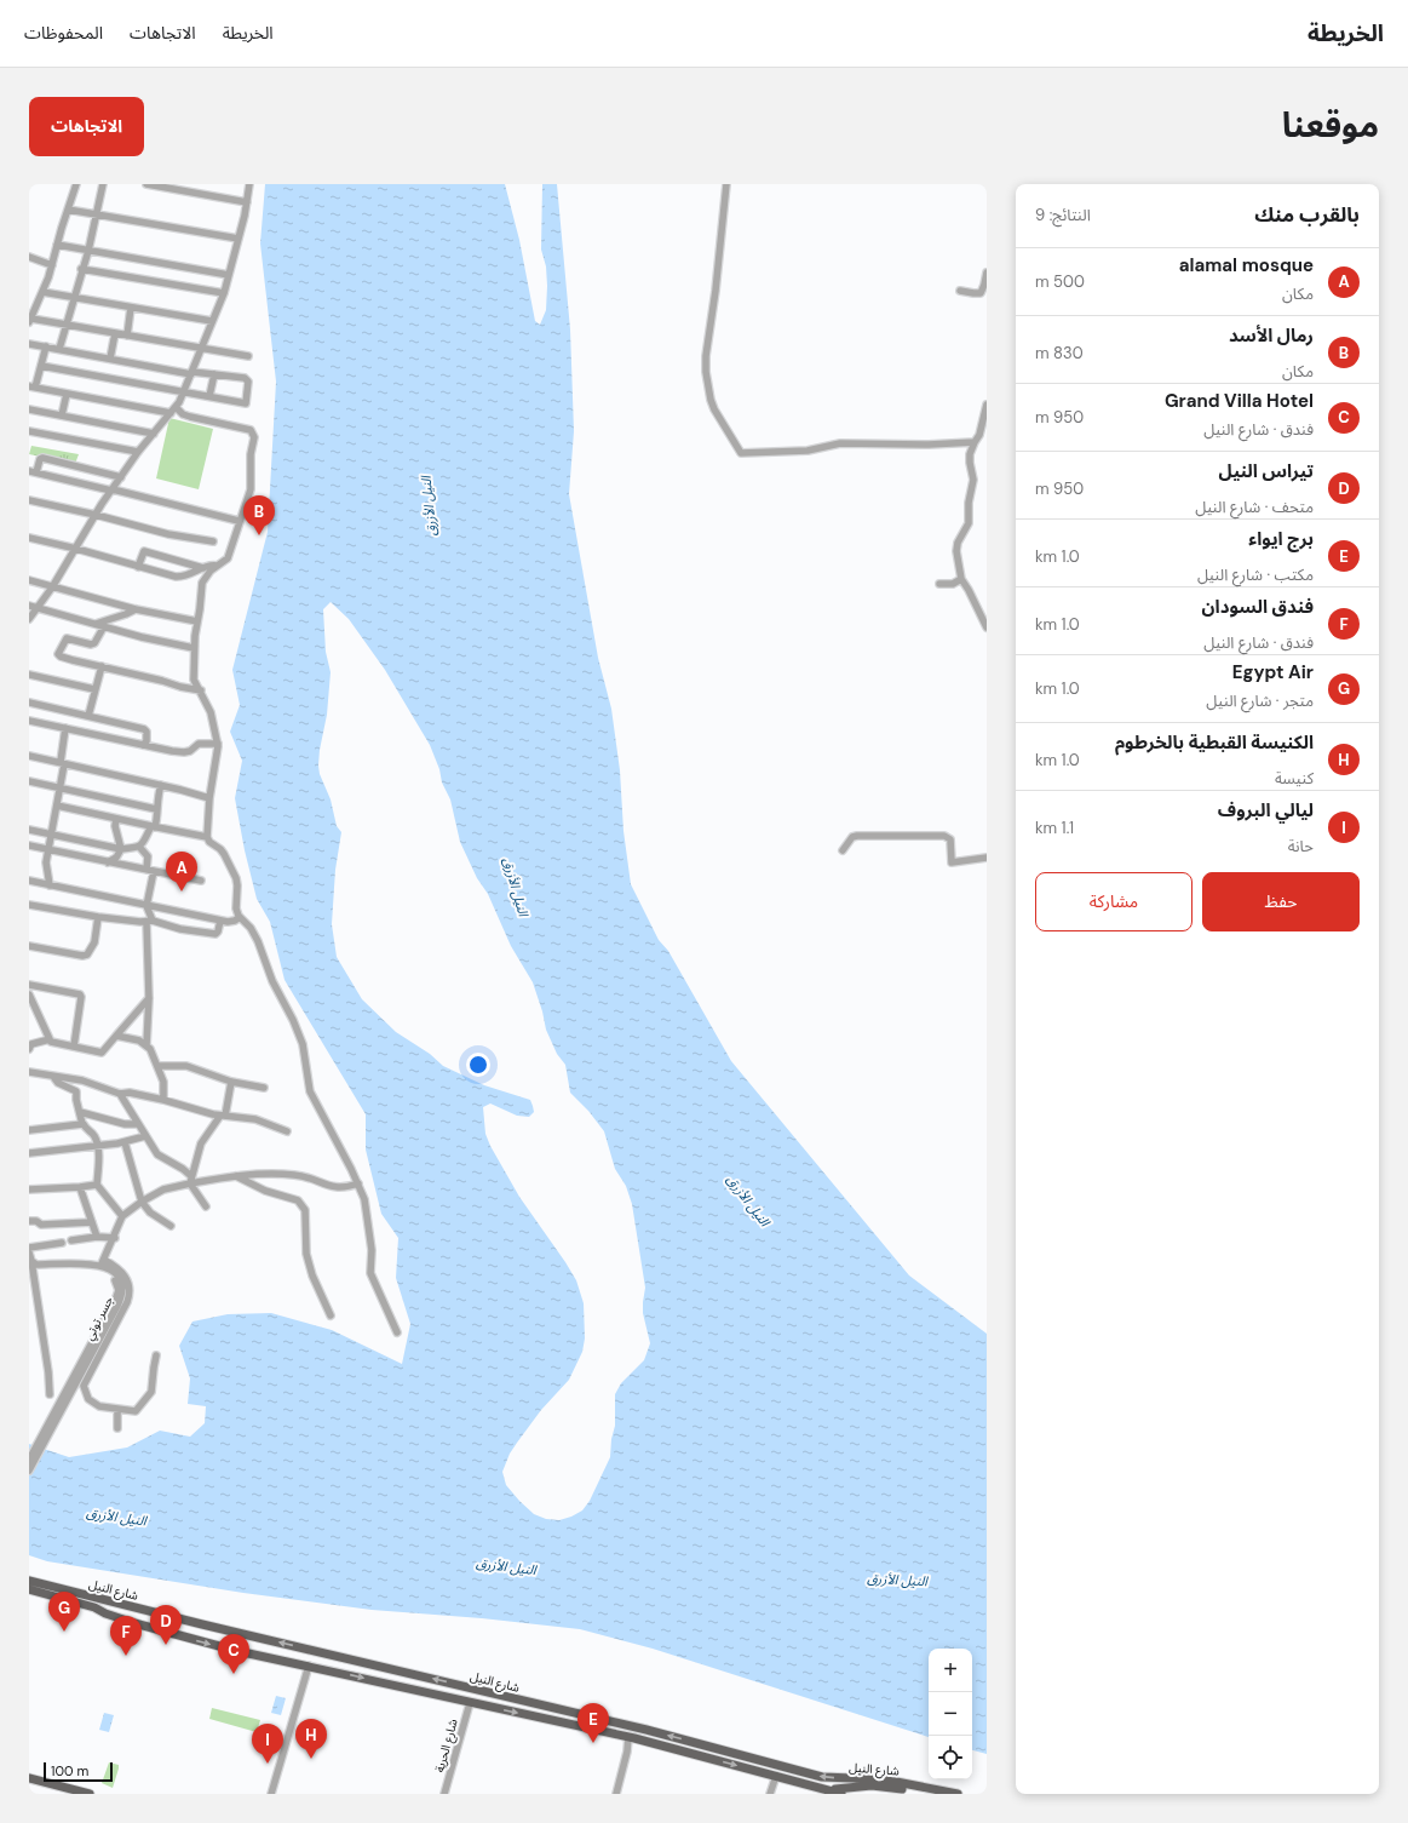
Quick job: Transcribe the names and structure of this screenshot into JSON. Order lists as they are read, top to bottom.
{
  "streets": {
    "main road": ["شارع النيل"],
    "street": ["جسر توتي", "شارع الحرية"]
  },
  "crossings": [
    ["شارع النيل", "شارع الحرية"]
  ],
  "water": ["النيل الأزرق"],
  "scale_bar": "100 m",
  "page": {
    "header": "الخريطة",
    "nav": ["الخريطة", "الاتجاهات", "المحفوظات"],
    "title": "موقعنا",
    "buttons": [
      "الاتجاهات",
      ["حفظ", "مشاركة"]
    ],
    "heading": ["بالقرب منك", "النتائج: 9"],
    "list": [
      {
        "mark": "A",
        "name": "alamal mosque",
        "note": "مكان",
        "value": "500 m"
      },
      {
        "mark": "B",
        "name": "رمال الأسد",
        "note": "مكان",
        "value": "830 m"
      },
      {
        "mark": "C",
        "name": "Grand Villa Hotel",
        "note": "فندق · شارع النيل",
        "value": "950 m"
      },
      {
        "mark": "D",
        "name": "تيراس النيل",
        "note": "متحف · شارع النيل",
        "value": "950 m"
      },
      {
        "mark": "E",
        "name": "برج ايواء",
        "note": "مكتب · شارع النيل",
        "value": "1.0 km"
      },
      {
        "mark": "F",
        "name": "فندق السودان",
        "note": "فندق · شارع النيل",
        "value": "1.0 km"
      },
      {
        "mark": "G",
        "name": "Egypt Air",
        "note": "متجر · شارع النيل",
        "value": "1.0 km"
      },
      {
        "mark": "H",
        "name": "الكنيسة القبطية بالخرطوم",
        "note": "كنيسة",
        "value": "1.0 km"
      },
      {
        "mark": "I",
        "name": "ليالي البروف",
        "note": "حانة",
        "value": "1.1 km"
      }
    ],
    "pins": [
      "B",
      "A",
      "G",
      "D",
      "F",
      "C",
      "E",
      "H",
      "I"
    ],
    "map_buttons": ["+", "−"],
    "scale": "100 m"
  }
}
